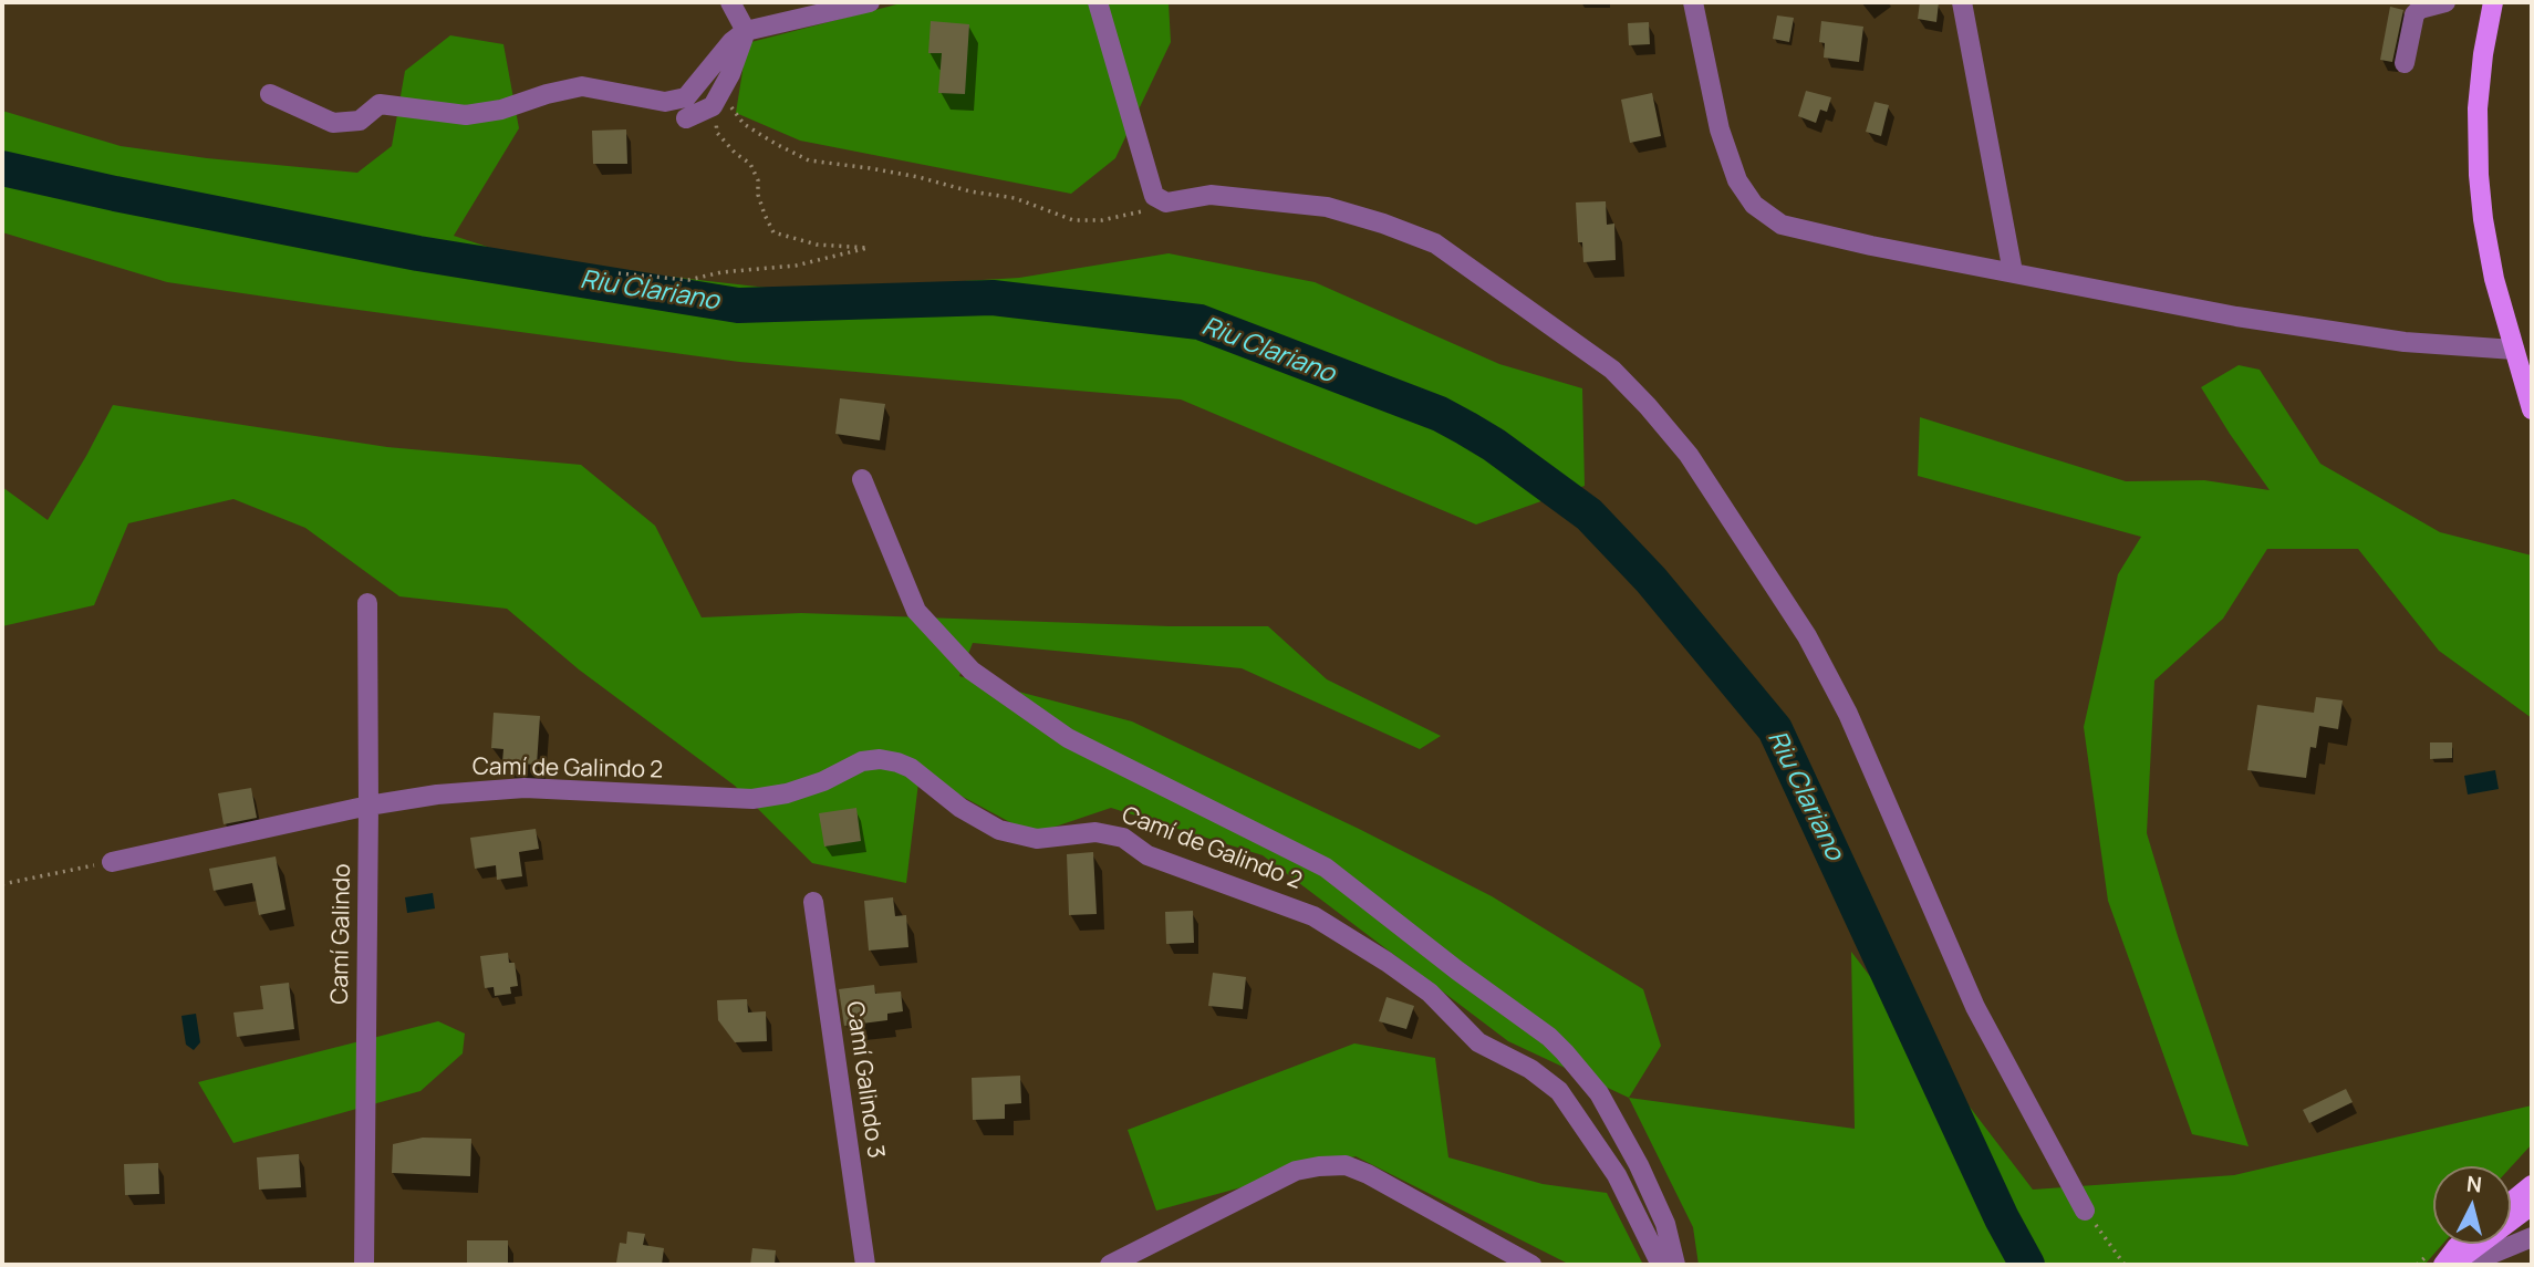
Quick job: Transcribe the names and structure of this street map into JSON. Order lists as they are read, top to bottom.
{
  "streets": {
    "street": ["Camí de Galindo 2", "Camí Galindo", "Camí Galindo 3"]
  },
  "crossings": [
    ["Camí de Galindo 2", "Camí Galindo"]
  ],
  "water": ["Riu Clariano"],
  "north": "top"
}
